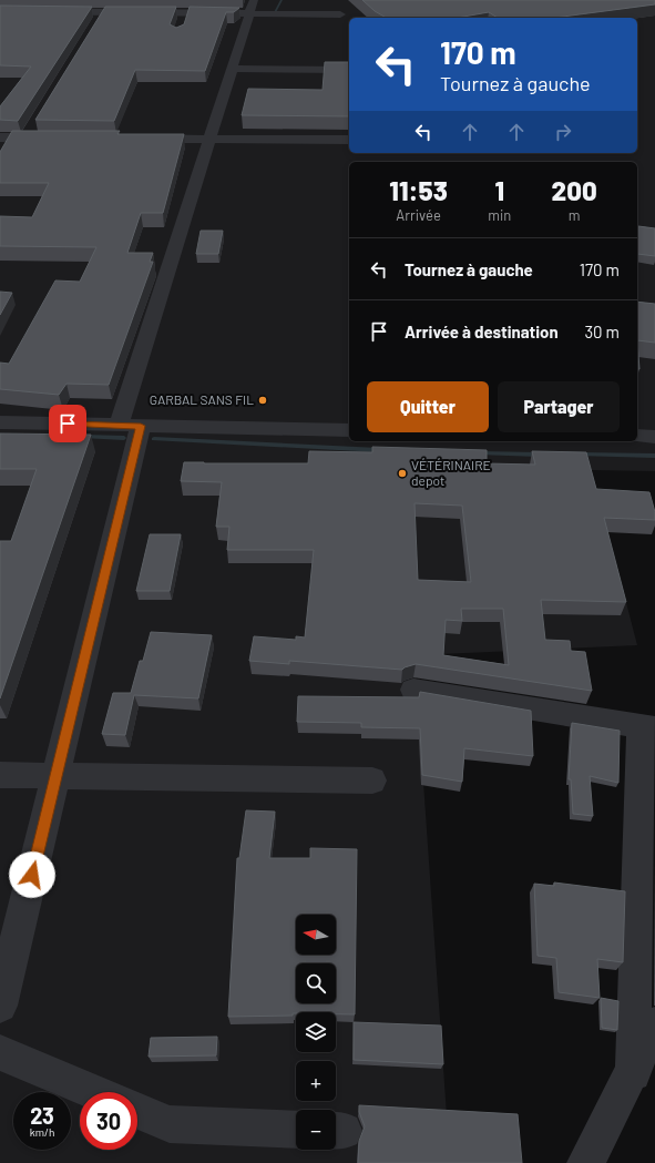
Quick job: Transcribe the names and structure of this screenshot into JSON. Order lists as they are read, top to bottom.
{
  "places": ["GARBAL SANS FIL", "VÉTÉRINAIRE depot"],
  "north": "left",
  "page": {
    "turn": ["170 m", "Tournez à gauche"],
    "eta": [
      "11:53",
      "Arrivée",
      "1",
      "min",
      "200",
      "m"
    ],
    "list": [
      {
        "name": "Tournez à gauche",
        "value": "170 m"
      },
      {
        "name": "Arrivée à destination",
        "value": "30 m"
      }
    ],
    "buttons": ["Quitter", "Partager"],
    "map_buttons": ["+", "−"],
    "speed": "23 km/h",
    "limit": "30"
  }
}
